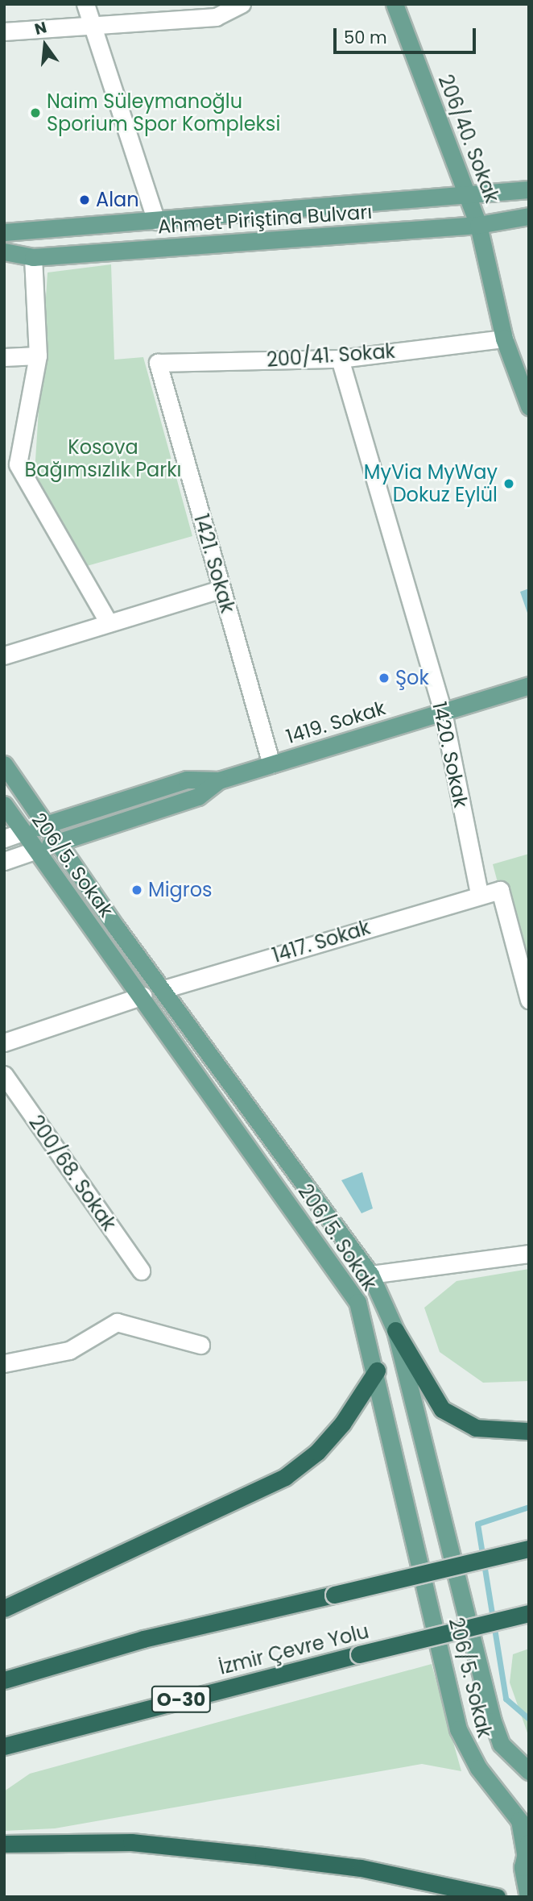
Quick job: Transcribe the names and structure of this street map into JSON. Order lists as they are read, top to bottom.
{
  "streets": {
    "highway": ["İzmir Çevre Yolu", "O-30"],
    "main road": [
      "206/40. Sokak",
      "Ahmet Piriştina Bulvarı",
      "1419. Sokak",
      "206/5. Sokak"
    ],
    "street": [
      "200/41. Sokak",
      "1421. Sokak",
      "1420. Sokak",
      "1417. Sokak",
      "200/68. Sokak"
    ]
  },
  "crossings": [
    ["206/40. Sokak", "Ahmet Piriştina Bulvarı"],
    ["206/40. Sokak", "200/41. Sokak"],
    ["200/41. Sokak", "1421. Sokak"],
    ["200/41. Sokak", "1420. Sokak"],
    ["1421. Sokak", "1419. Sokak"],
    ["1419. Sokak", "1420. Sokak"],
    ["1419. Sokak", "206/5. Sokak"],
    ["1420. Sokak", "1417. Sokak"],
    ["206/5. Sokak", "1417. Sokak"]
  ],
  "parks": ["Kosova Bağımsızlık Parkı"],
  "places": [
    "Naim Süleymanoğlu Sporium Spor Kompleksi",
    "Alan",
    "MyVia MyWay Dokuz Eylül",
    "Şok",
    "Migros"
  ],
  "scale_bar": "50 m",
  "north": "top"
}
